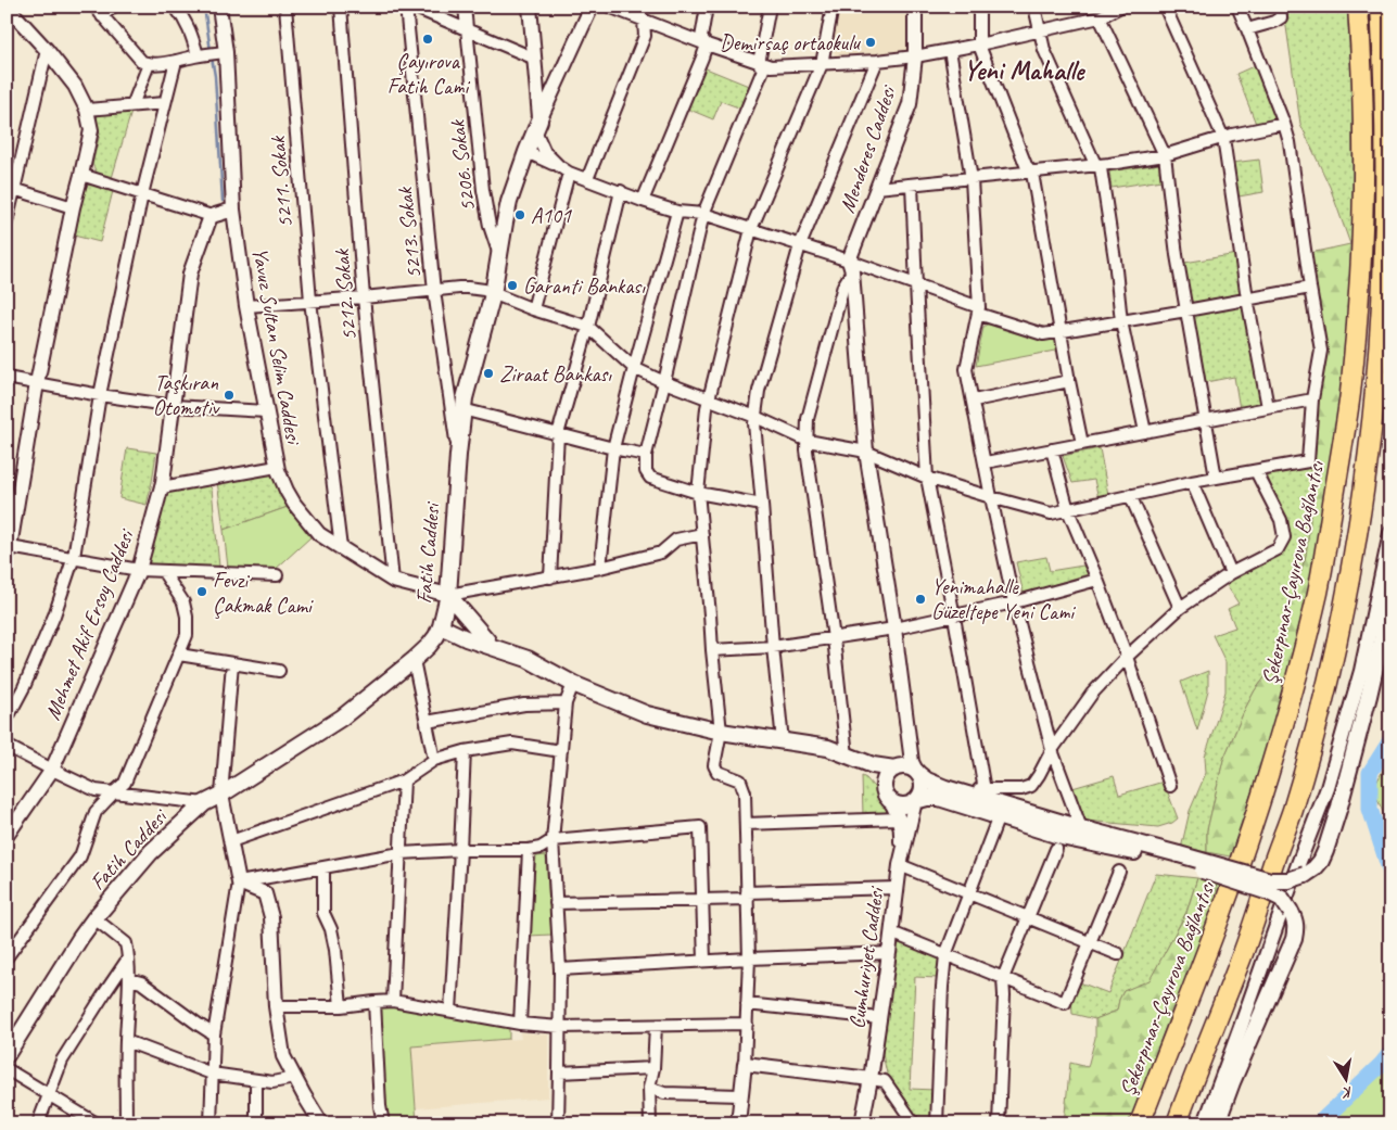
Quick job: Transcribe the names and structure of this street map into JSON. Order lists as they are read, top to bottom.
{
  "streets": {
    "highway": ["Şekerpınar-Çayırova Bağlantısı"],
    "main road": ["Fatih Caddesi"],
    "street": [
      "Menderes Caddesi",
      "5206. Sokak",
      "5211. Sokak",
      "5213. Sokak",
      "5212. Sokak",
      "Yavuz Sultan Selim Caddesi",
      "Mehmet Akif Ersoy Caddesi",
      "Cumhuriyet Caddesi"
    ]
  },
  "crossings": [
    ["5206. Sokak", "Fatih Caddesi"],
    ["5211. Sokak", "Yavuz Sultan Selim Caddesi"],
    ["5213. Sokak", "Fatih Caddesi"],
    ["5212. Sokak", "Yavuz Sultan Selim Caddesi"],
    ["Yavuz Sultan Selim Caddesi", "Fatih Caddesi"]
  ],
  "districts": ["Yeni Mahalle"],
  "places": [
    "Çayırova Fatih Cami",
    "Demirsaç ortaokulu",
    "A101",
    "Garanti Bankası",
    "Ziraat Bankası",
    "Taşkıran Otomotiv",
    "Fevzi Çakmak Cami",
    "Yenimahalle Güzeltepe Yeni Cami"
  ],
  "north": "bottom"
}
